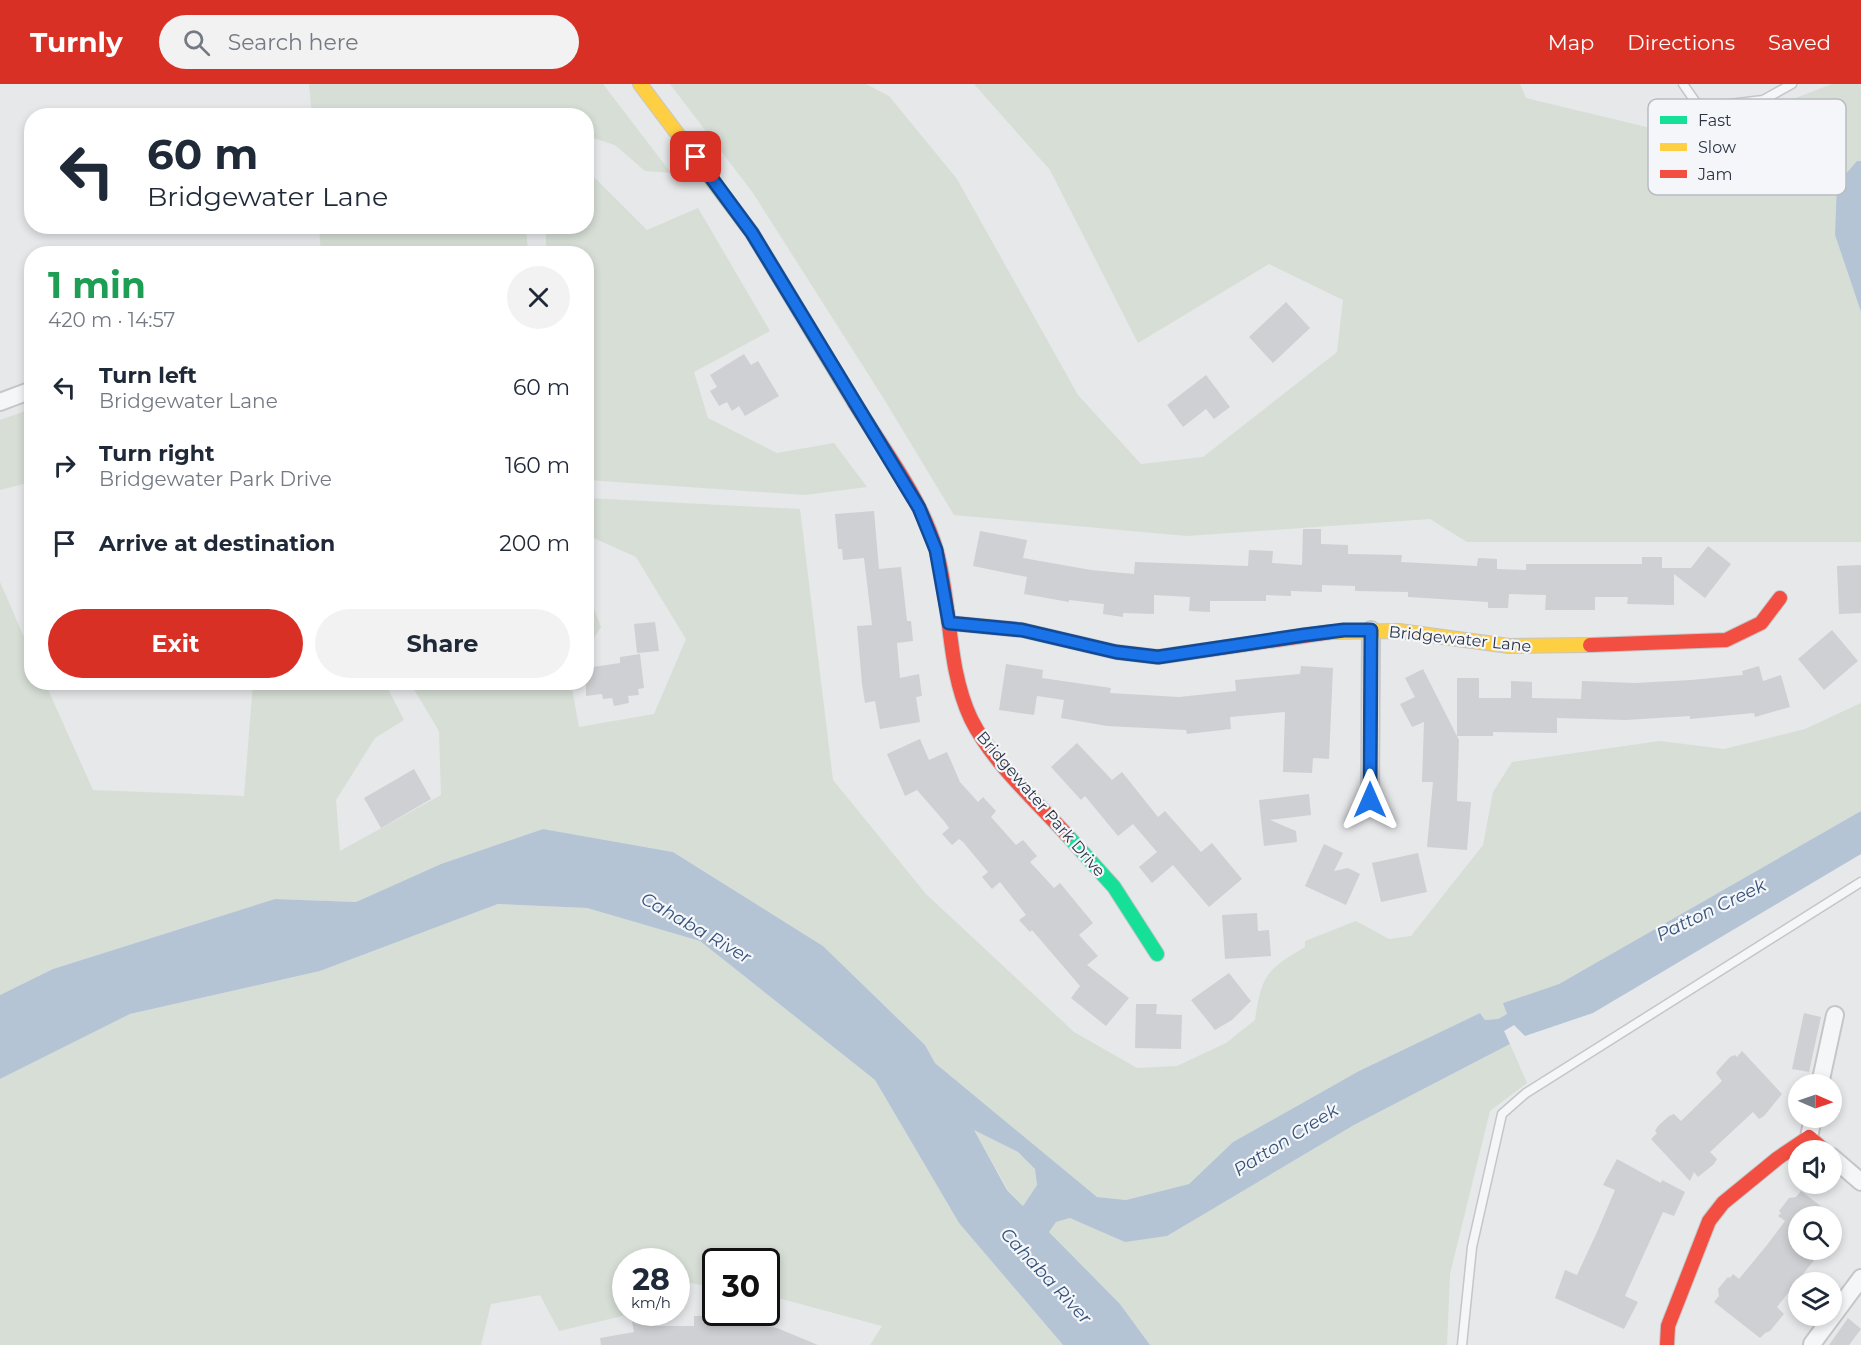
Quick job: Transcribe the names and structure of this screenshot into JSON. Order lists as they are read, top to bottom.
{
  "streets": {
    "street": ["Bridgewater Lane", "Bridgewater Park Drive"]
  },
  "crossings": [
    ["Bridgewater Lane", "Bridgewater Park Drive"]
  ],
  "water": ["Patton Creek", "Cahaba River"],
  "legend": ["Fast", "Slow", "Jam"],
  "north": "right",
  "page": {
    "header": "Turnly",
    "search": "Search here",
    "nav": ["Map", "Directions", "Saved"],
    "turn": ["60 m", "Bridgewater Lane"],
    "heading": ["1 min", "420 m · 14:57"],
    "list": [
      {
        "name": "Turn left",
        "note": "Bridgewater Lane",
        "value": "60 m"
      },
      {
        "name": "Turn right",
        "note": "Bridgewater Park Drive",
        "value": "160 m"
      },
      {
        "name": "Arrive at destination",
        "value": "200 m"
      }
    ],
    "buttons": ["Exit", "Share"],
    "speed": "28 km/h",
    "limit": "30"
  }
}
